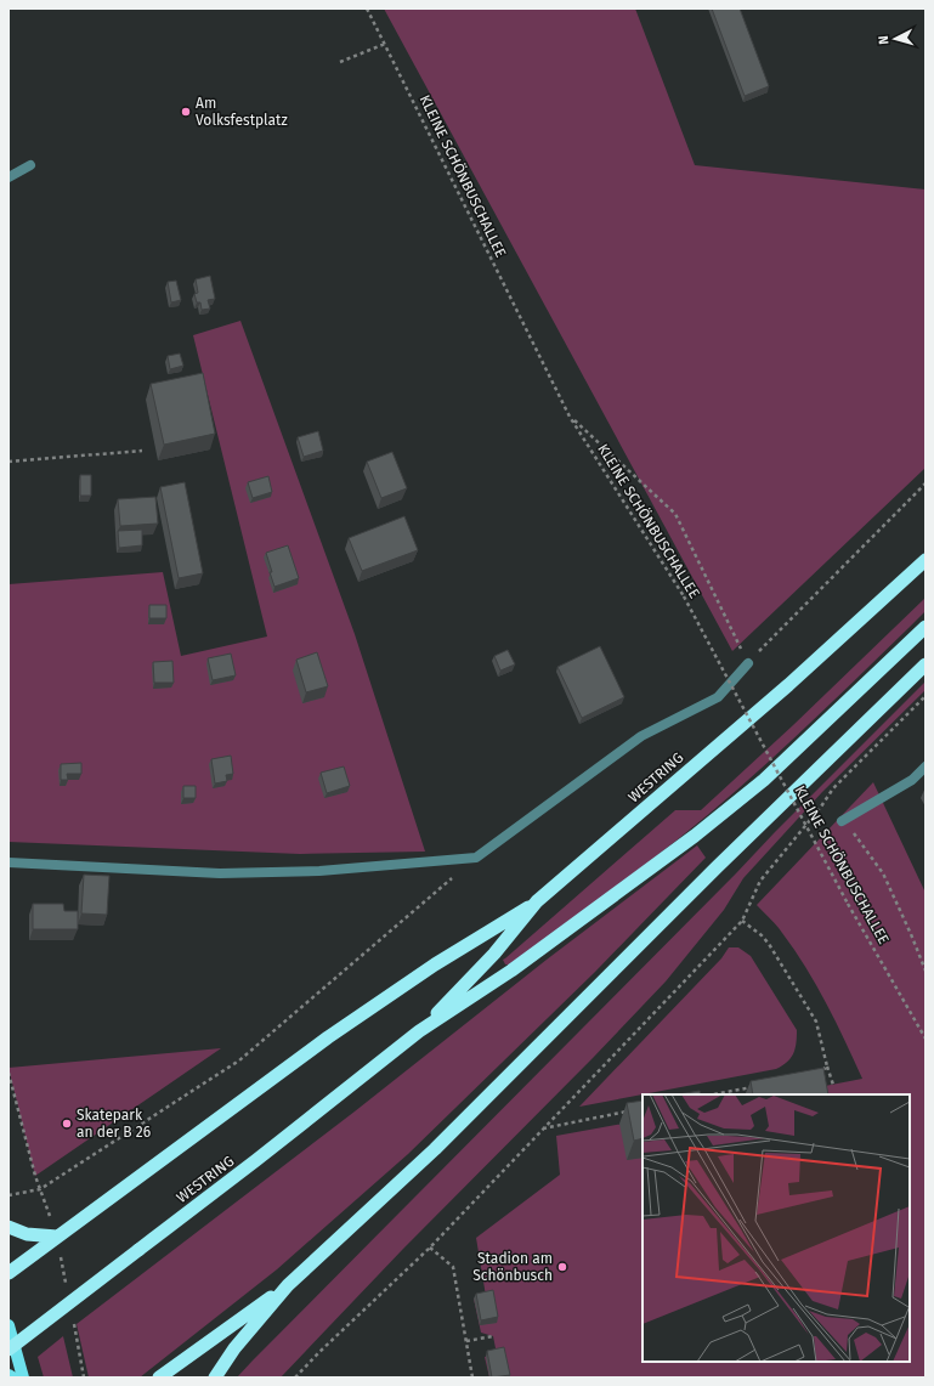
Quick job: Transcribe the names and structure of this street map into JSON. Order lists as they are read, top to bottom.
{
  "streets": {
    "highway": ["WESTRING"],
    "path": ["KLEINE SCHÖNBUSCHALLEE"]
  },
  "places": ["Am Volksfestplatz", "Skatepark an der B 26", "Stadion am Schönbusch"],
  "north": "left"
}
